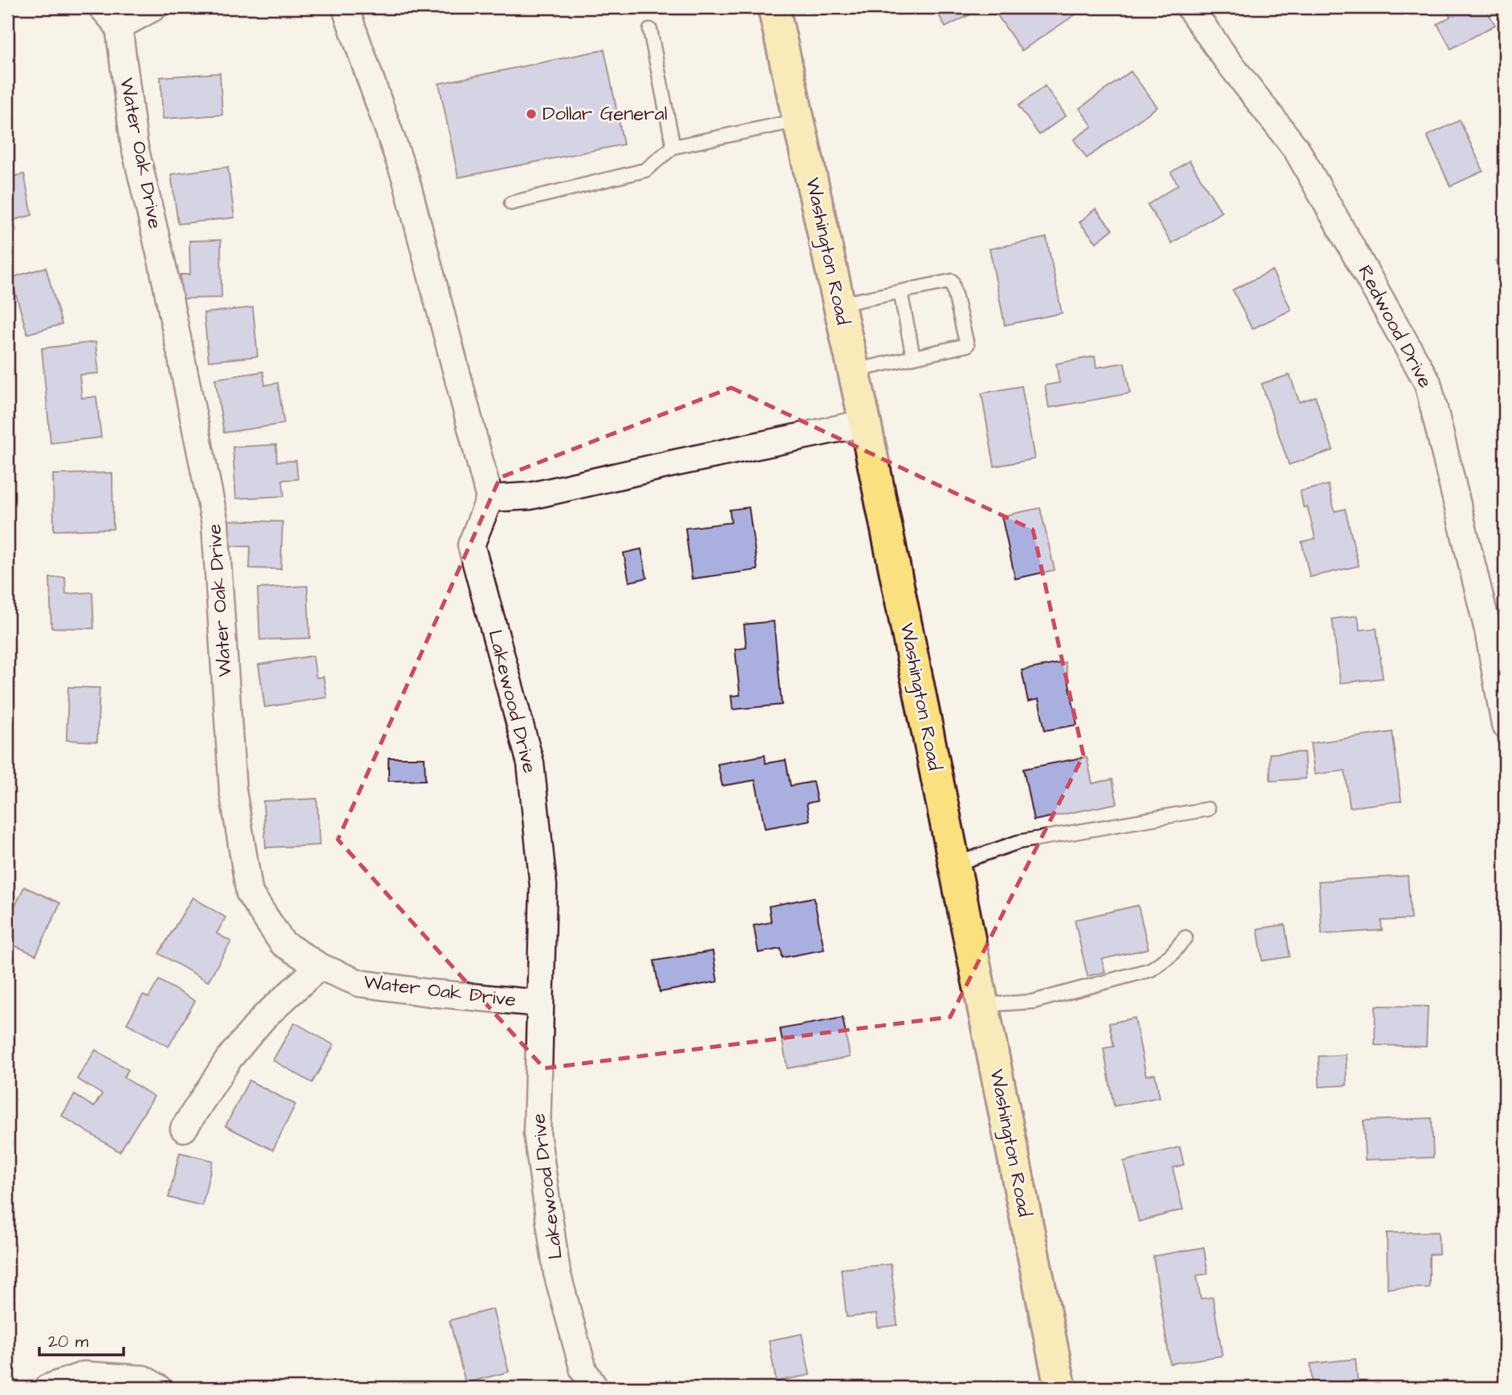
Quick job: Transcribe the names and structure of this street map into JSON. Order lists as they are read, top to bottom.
{
  "streets": {
    "main road": ["Washington Road"],
    "street": ["Water Oak Drive", "Redwood Drive", "Lakewood Drive"]
  },
  "crossings": [
    ["Water Oak Drive", "Lakewood Drive"]
  ],
  "places": ["Dollar General"],
  "scale_bar": "20 m"
}
